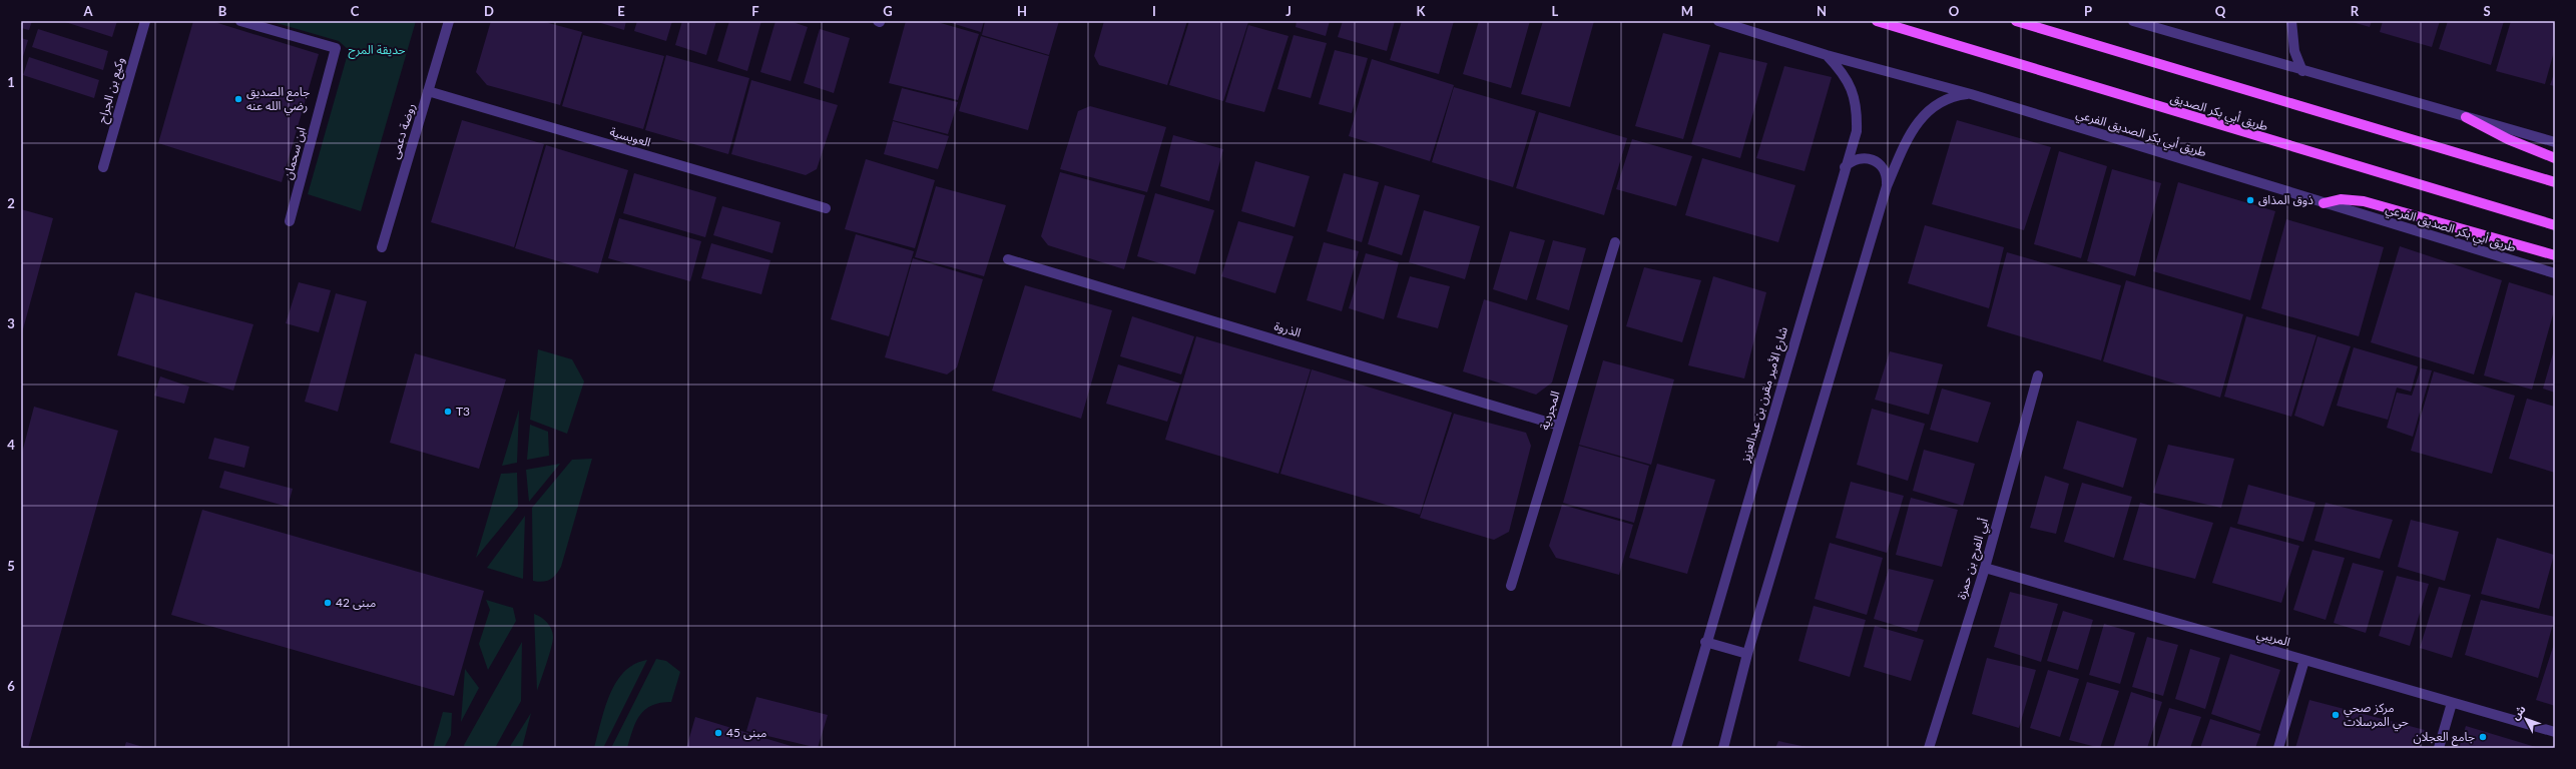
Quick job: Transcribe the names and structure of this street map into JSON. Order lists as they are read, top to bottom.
{
  "streets": {
    "main road": ["طريق أبي بكر الصديق"],
    "street": [
      "وكيع بن الجراح",
      "روضة دعمى",
      "طريق أبي بكر الصديق الفرعي",
      "العويسية",
      "ابن سحمان",
      "الذروة",
      "شارع الأمير مقرن بن عبدالعزيز",
      "المجردية",
      "أبي الفرج بن حمزة",
      "المريبي"
    ]
  },
  "crossings": [
    ["روضة دعمى", "العويسية"],
    ["طريق أبي بكر الصديق الفرعي", "شارع الأمير مقرن بن عبدالعزيز"],
    ["الذروة", "المجردية"],
    ["أبي الفرج بن حمزة", "المريبي"]
  ],
  "parks": ["حديقة المرح"],
  "places": [
    "جامع الصديق رضي الله عنه",
    "ذوق المذاق",
    "T3",
    "مبنى 42",
    "مركز صحي حي المرسلات",
    "مبنى 45",
    "جامع العجلان"
  ],
  "north": "top left",
  "grid": {
    "columns": [
      "A",
      "B",
      "C",
      "D",
      "E",
      "F",
      "G",
      "H",
      "I",
      "J",
      "K",
      "L",
      "M",
      "N",
      "O",
      "P",
      "Q",
      "R",
      "S"
    ],
    "rows": [
      "1",
      "2",
      "3",
      "4",
      "5",
      "6"
    ]
  }
}
